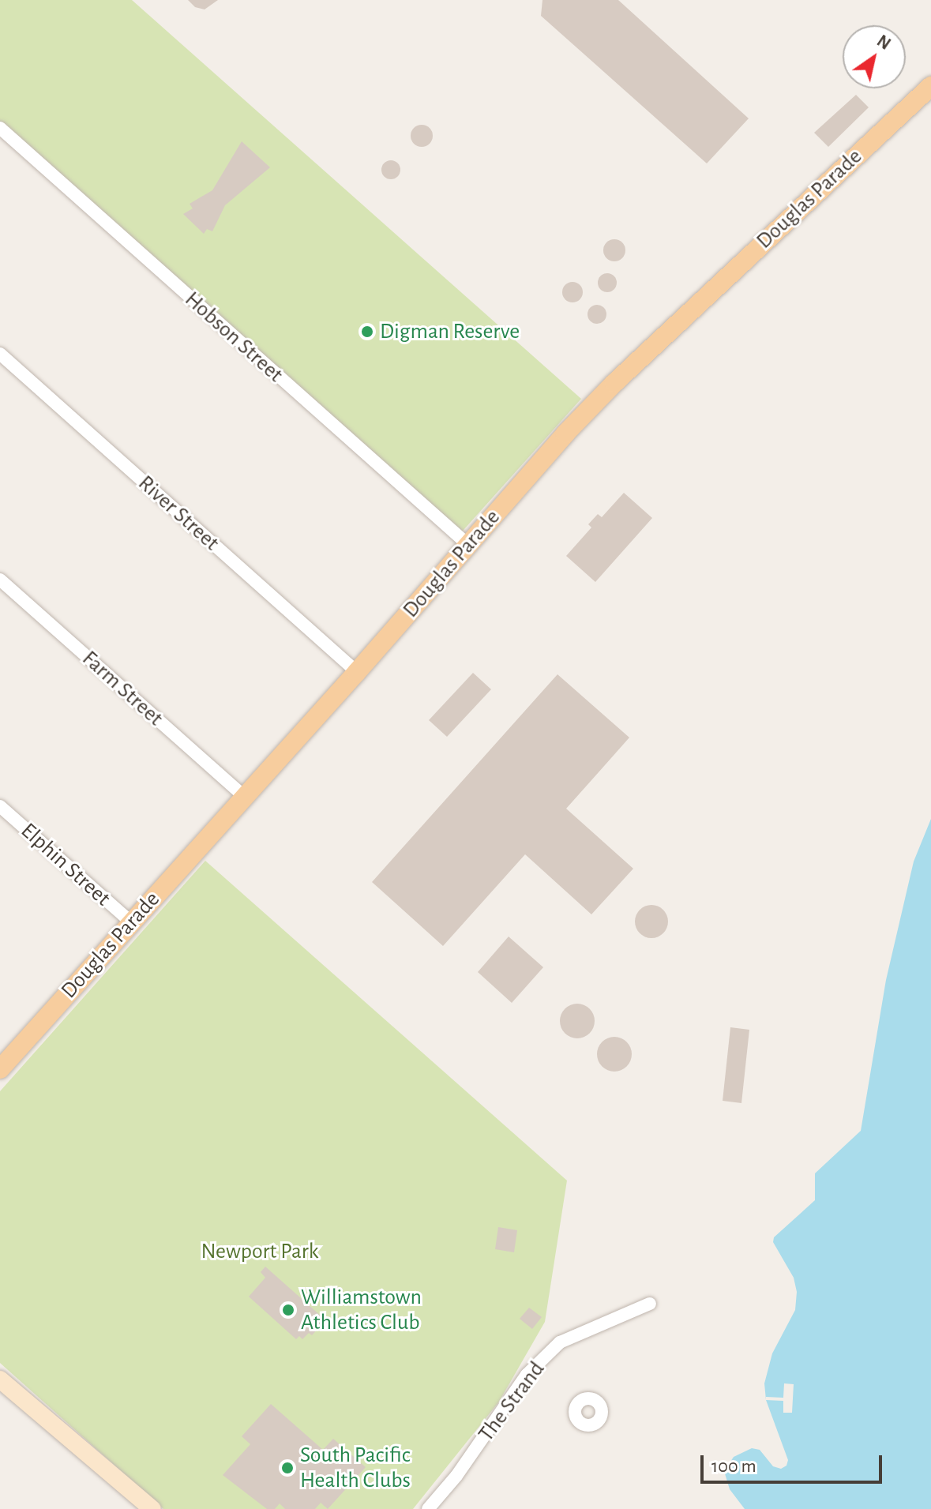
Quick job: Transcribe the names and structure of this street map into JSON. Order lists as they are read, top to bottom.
{
  "streets": {
    "main road": ["Douglas Parade"],
    "street": [
      "Hobson Street",
      "River Street",
      "Farm Street",
      "Elphin Street",
      "The Strand"
    ]
  },
  "crossings": [
    ["Douglas Parade", "Hobson Street"],
    ["Douglas Parade", "River Street"],
    ["Douglas Parade", "Farm Street"],
    ["Douglas Parade", "Elphin Street"]
  ],
  "parks": ["Newport Park"],
  "places": ["Digman Reserve", "Williamstown Athletics Club", "South Pacific Health Clubs"],
  "scale_bar": "100 m",
  "north": "top right"
}
